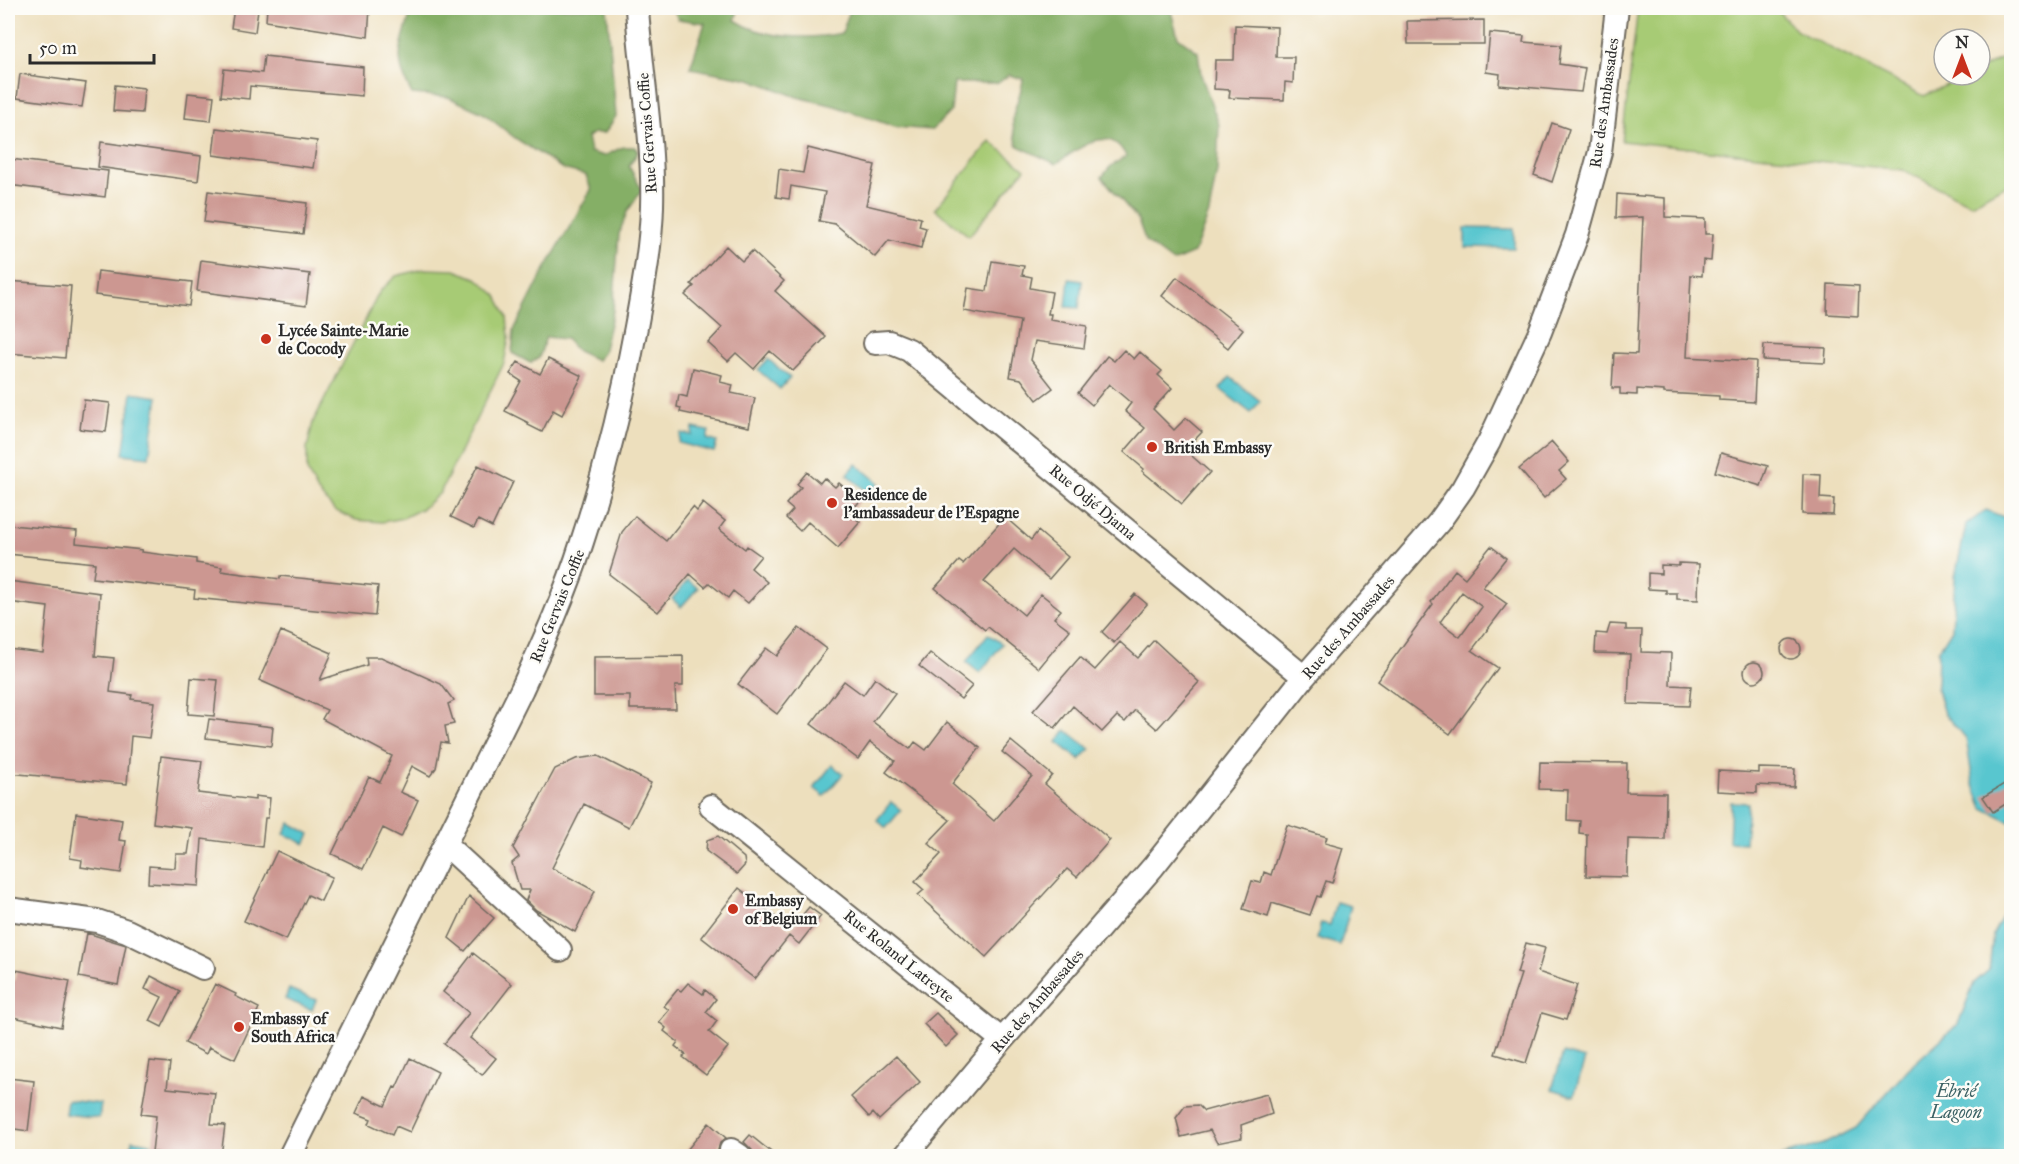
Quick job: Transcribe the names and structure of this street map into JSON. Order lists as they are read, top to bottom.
{
  "streets": {
    "street": [
      "Rue des Ambassades",
      "Rue Gervais Coffie",
      "Rue Odjé Djama",
      "Rue Roland Latreyte"
    ]
  },
  "crossings": [
    ["Rue des Ambassades", "Rue Odjé Djama"],
    ["Rue des Ambassades", "Rue Roland Latreyte"]
  ],
  "water": ["Ébrié Lagoon"],
  "places": [
    "Lycée Sainte-Marie de Cocody",
    "British Embassy",
    "Residence de l’ambassadeur de l’Espagne",
    "Embassy of Belgium",
    "Embassy of South Africa"
  ],
  "scale_bar": "50 m",
  "north": "top"
}
